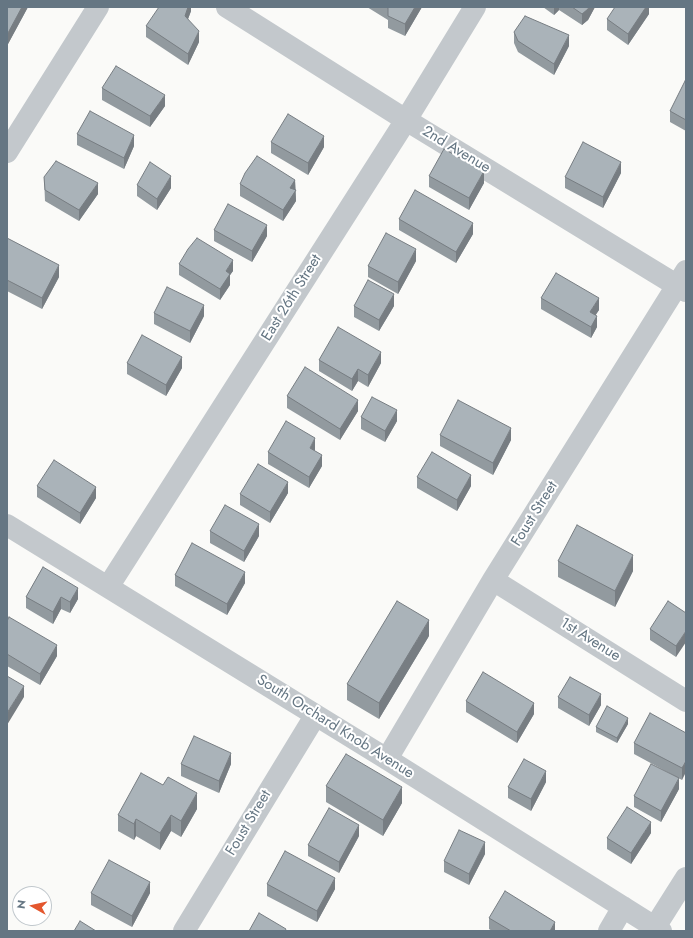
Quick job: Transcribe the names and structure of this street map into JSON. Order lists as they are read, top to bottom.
{
  "streets": {
    "street": [
      "2nd Avenue",
      "East 26th Street",
      "Foust Street",
      "1st Avenue",
      "South Orchard Knob Avenue"
    ]
  },
  "crossings": [
    ["2nd Avenue", "East 26th Street"],
    ["2nd Avenue", "Foust Street"],
    ["East 26th Street", "South Orchard Knob Avenue"],
    ["Foust Street", "1st Avenue"],
    ["Foust Street", "South Orchard Knob Avenue"]
  ],
  "north": "left"
}
